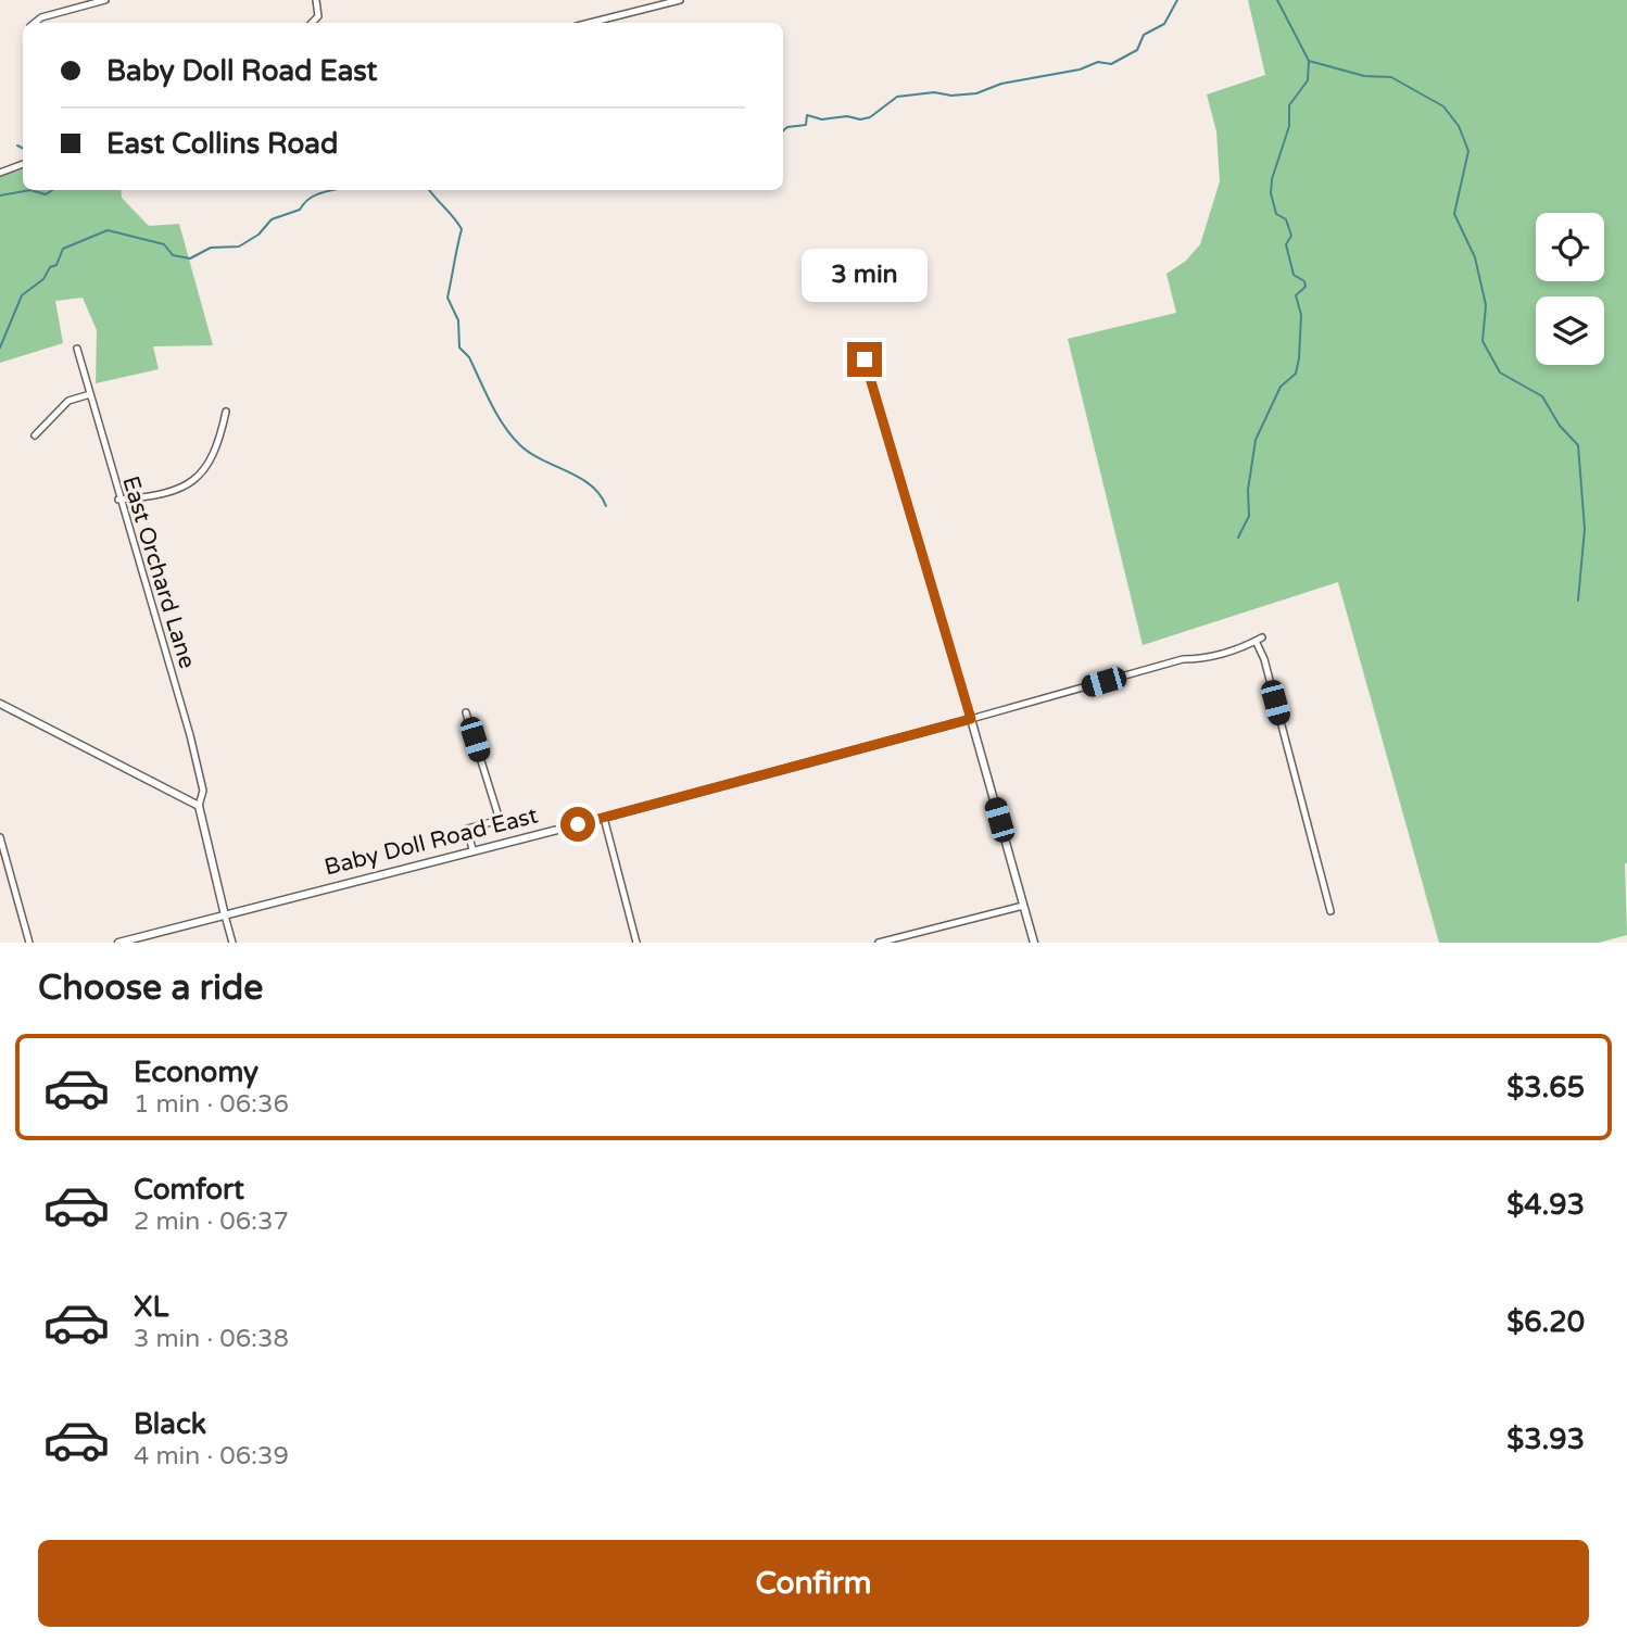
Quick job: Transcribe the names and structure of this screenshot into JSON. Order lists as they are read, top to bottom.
{
  "streets": {
    "street": ["East Orchard Lane", "Baby Doll Road East"]
  },
  "page": {
    "banner": ["Baby Doll Road East", "East Collins Road"],
    "bubble": "3 min",
    "heading": "Choose a ride",
    "list": [
      {
        "name": "Economy",
        "note": "1 min · 06:36",
        "value": "$3.65"
      },
      {
        "name": "Comfort",
        "note": "2 min · 06:37",
        "value": "$4.93"
      },
      {
        "name": "XL",
        "note": "3 min · 06:38",
        "value": "$6.20"
      },
      {
        "name": "Black",
        "note": "4 min · 06:39",
        "value": "$3.93"
      }
    ],
    "buttons": "Confirm"
  }
}
